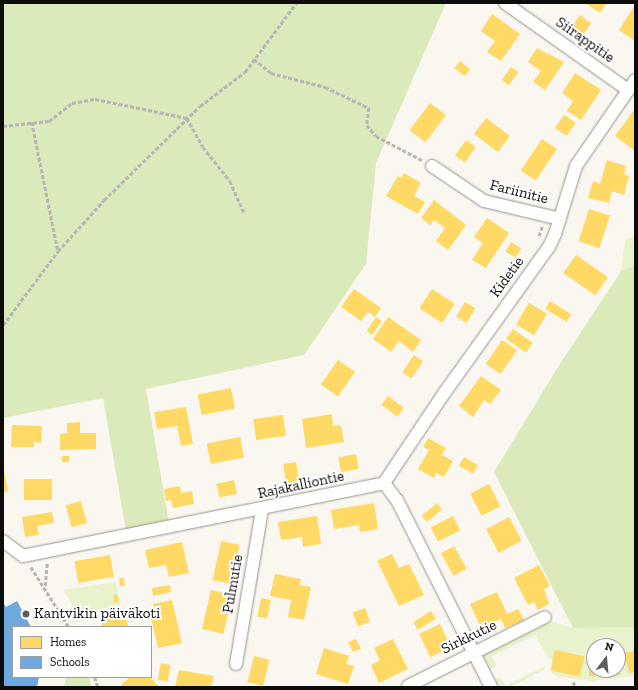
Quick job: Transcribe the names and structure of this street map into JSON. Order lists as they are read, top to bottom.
{
  "streets": {
    "street": [
      "Siirappitie",
      "Fariinitie",
      "Kidetie",
      "Rajakalliontie",
      "Pulmutie",
      "Sirkkutie"
    ]
  },
  "crossings": [
    ["Siirappitie", "Kidetie"],
    ["Fariinitie", "Kidetie"],
    ["Kidetie", "Rajakalliontie"],
    ["Rajakalliontie", "Pulmutie"]
  ],
  "places": ["Kantvikin päiväkoti"],
  "legend": ["Homes", "Schools"],
  "north": "top"
}
